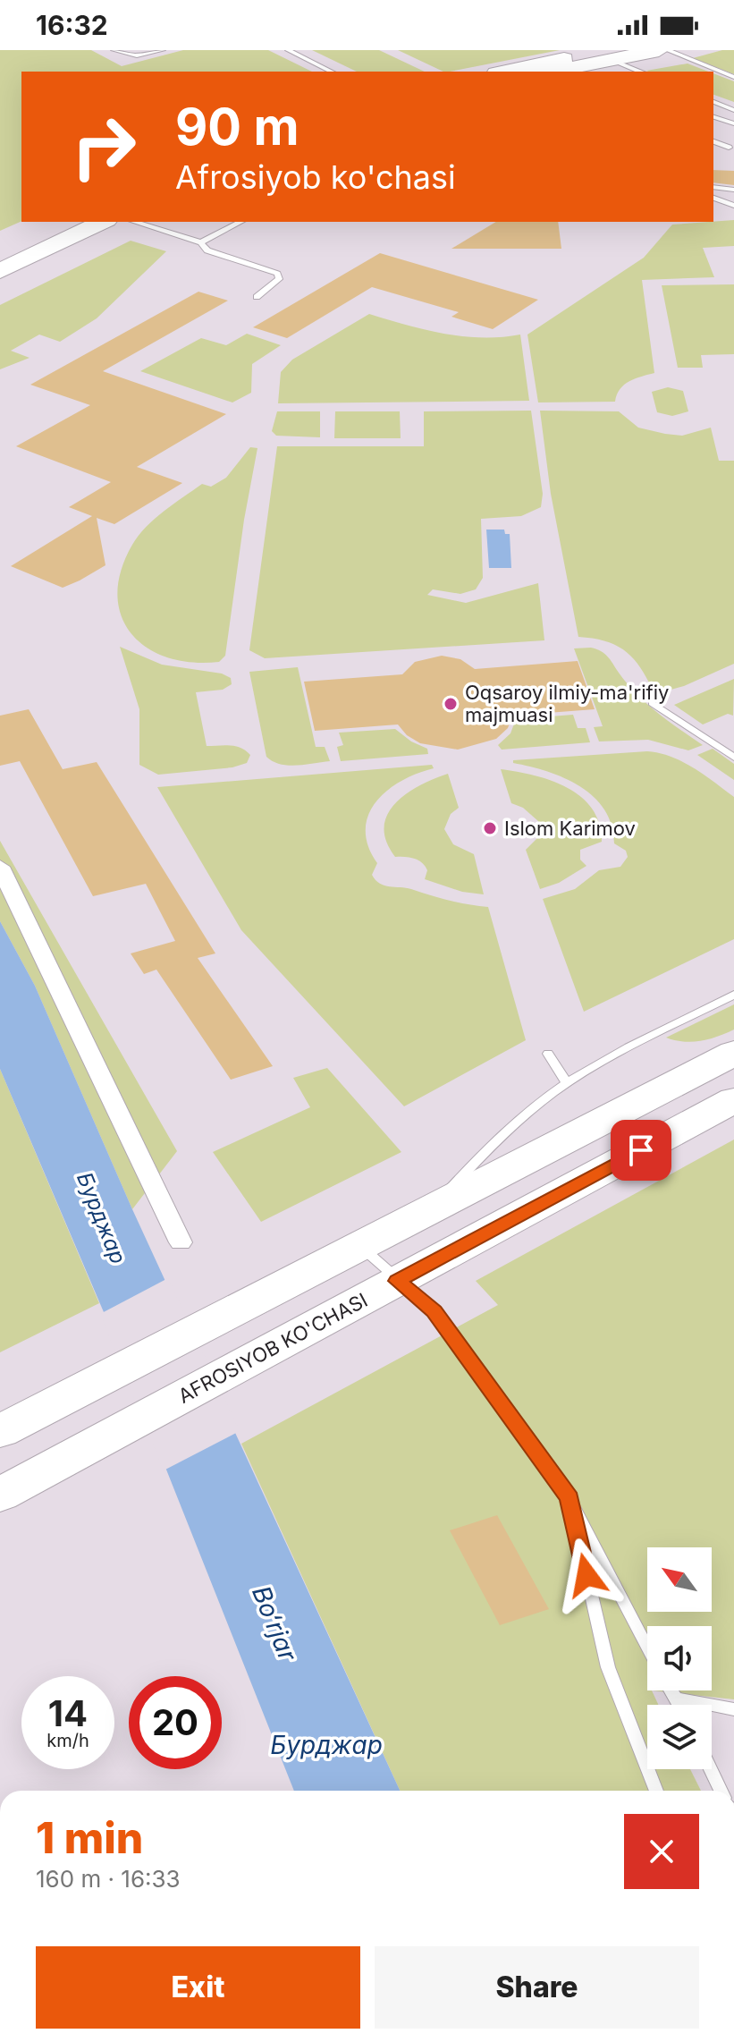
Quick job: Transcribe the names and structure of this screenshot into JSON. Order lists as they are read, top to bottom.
{
  "streets": {
    "main road": ["AFROSIYOB KO'CHASI"]
  },
  "water": ["Бурджар", "Bo‘rjar"],
  "places": ["Oqsaroy ilmiy-ma'rifiy majmuasi", "Islom Karimov"],
  "north": "top left",
  "page": {
    "status": "16:32",
    "turn": ["90 m", "Afrosiyob ko'chasi"],
    "speed": "14 km/h",
    "limit": "20",
    "heading": ["1 min", "160 m · 16:33"],
    "buttons": ["Exit", "Share"]
  }
}
